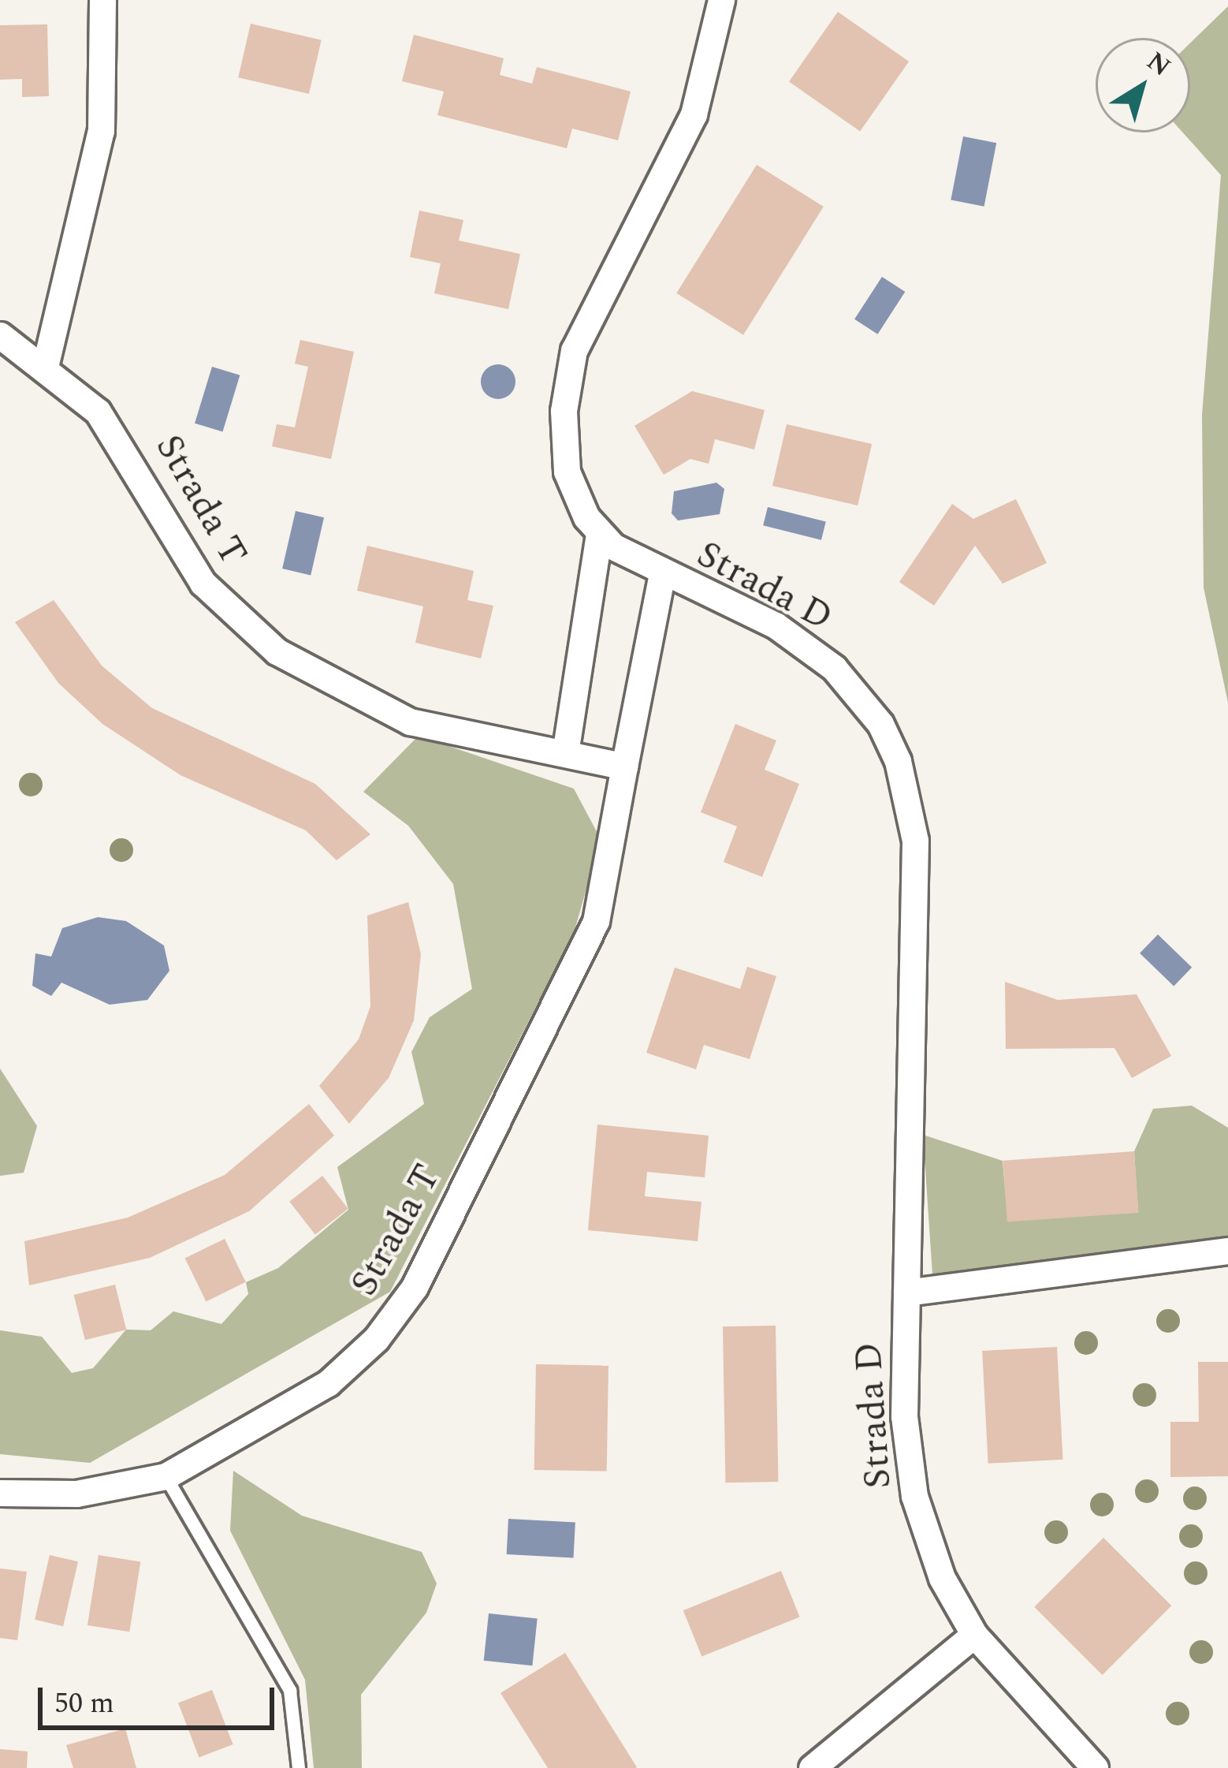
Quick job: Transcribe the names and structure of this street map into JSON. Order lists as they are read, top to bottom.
{
  "streets": {
    "street": ["Strada T", "Strada D"]
  },
  "crossings": [
    ["Strada T", "Strada D"]
  ],
  "scale_bar": "50 m",
  "north": "top right"
}
